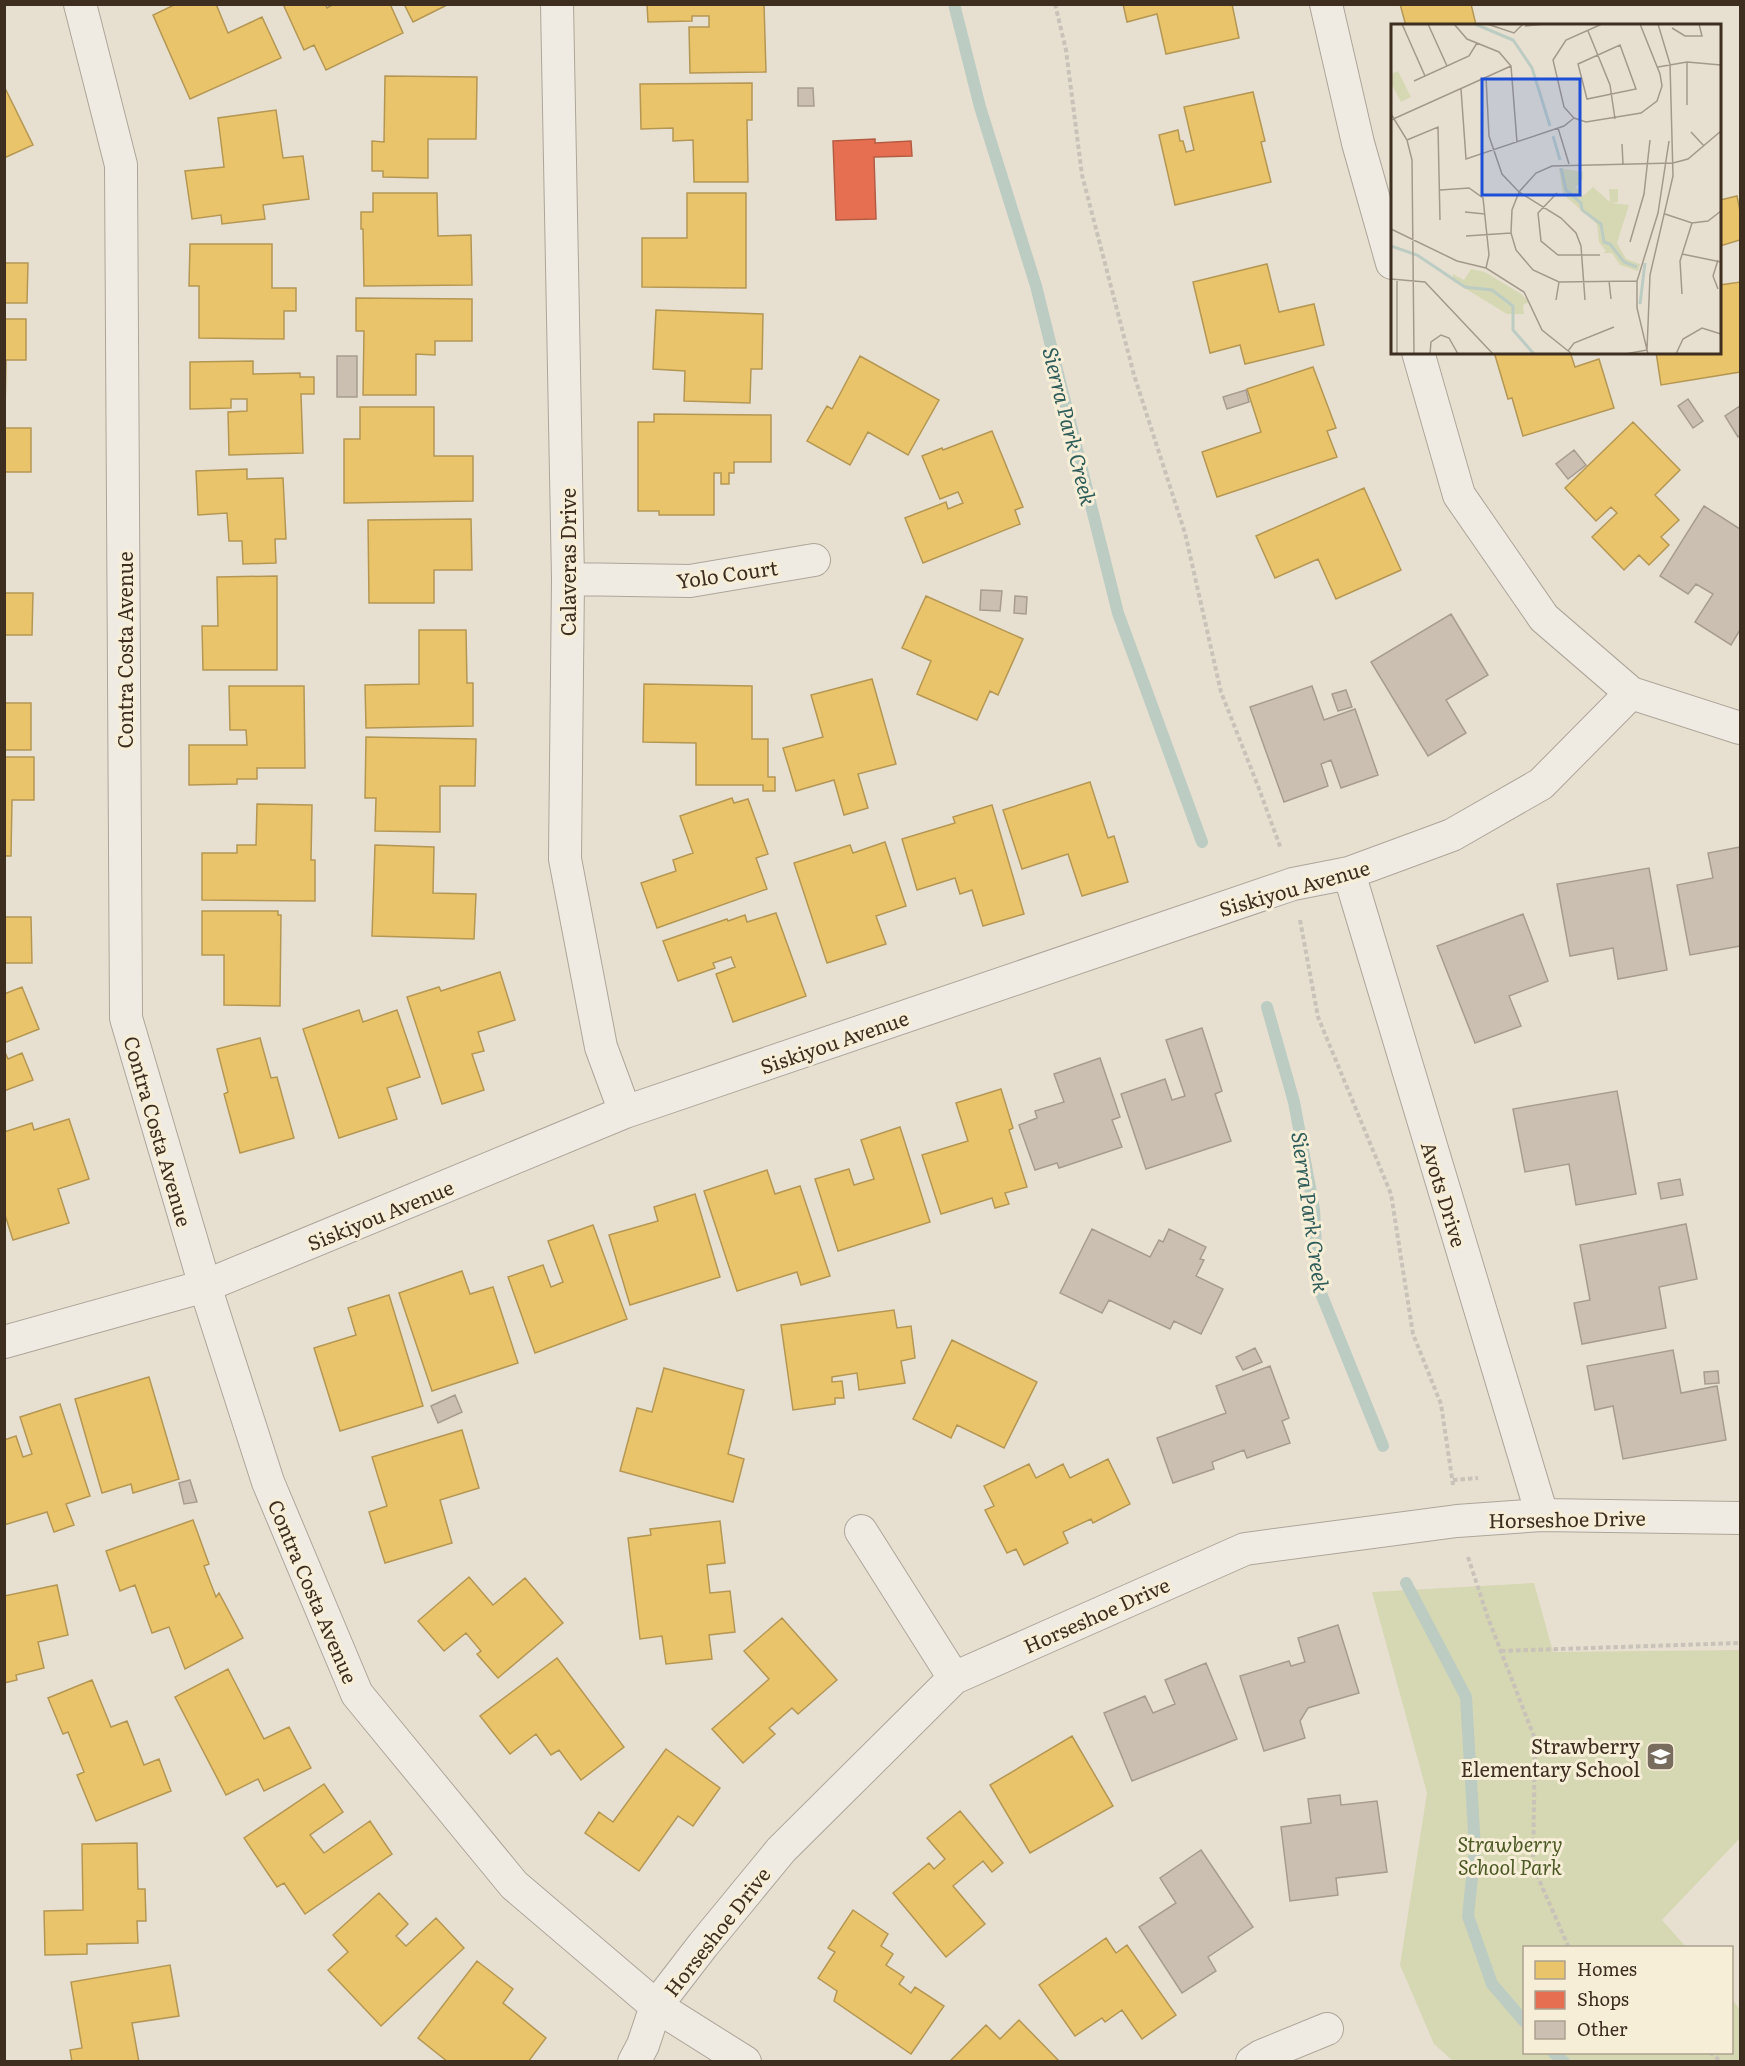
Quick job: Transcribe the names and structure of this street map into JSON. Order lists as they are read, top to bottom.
{
  "streets": {
    "street": [
      "Calaveras Drive",
      "Yolo Court",
      "Contra Costa Avenue",
      "Siskiyou Avenue",
      "Avots Drive",
      "Horseshoe Drive"
    ]
  },
  "crossings": [
    ["Calaveras Drive", "Yolo Court"],
    ["Calaveras Drive", "Siskiyou Avenue"],
    ["Contra Costa Avenue", "Siskiyou Avenue"],
    ["Contra Costa Avenue", "Horseshoe Drive"],
    ["Siskiyou Avenue", "Avots Drive"],
    ["Avots Drive", "Horseshoe Drive"]
  ],
  "water": ["Sierra Park Creek"],
  "parks": ["Strawberry School Park"],
  "places": {
    "school or university": ["Strawberry Elementary School"]
  },
  "legend": ["Homes", "Shops", "Other"]
}
